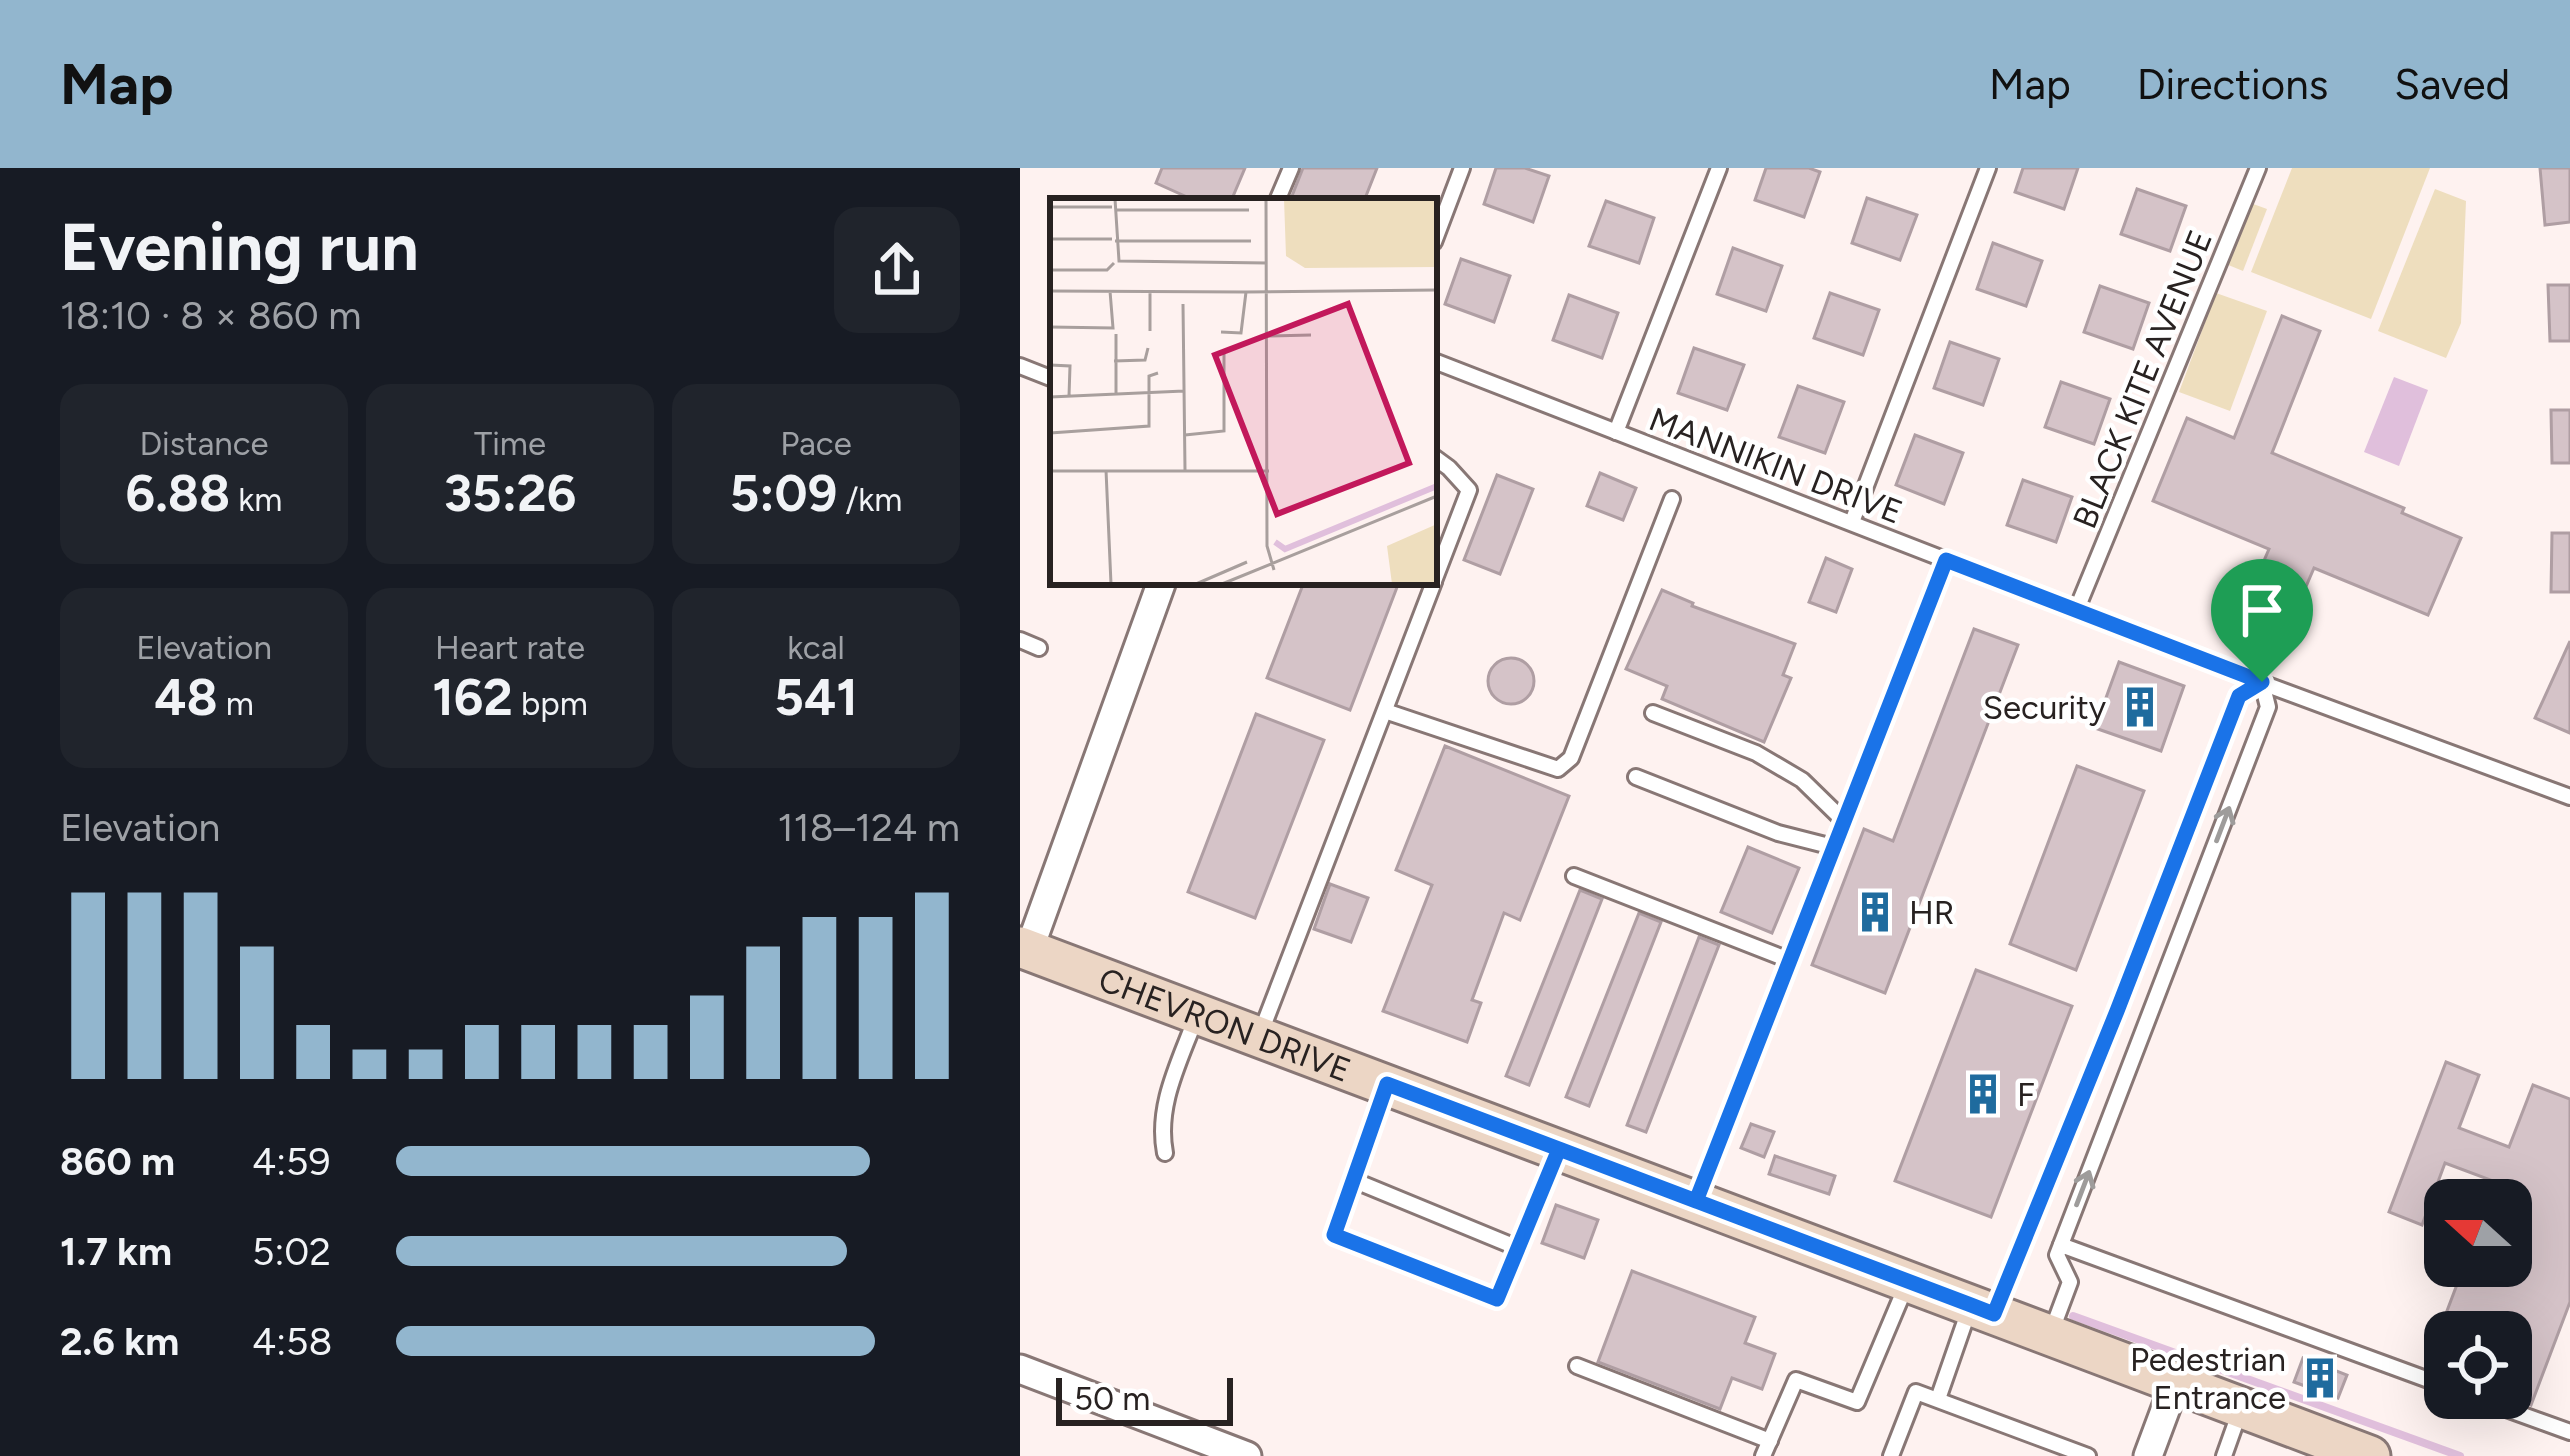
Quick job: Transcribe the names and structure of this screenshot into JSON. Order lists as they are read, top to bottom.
{
  "streets": {
    "main road": ["CHEVRON DRIVE"],
    "lane": ["BLACK KITE AVENUE", "MANNIKIN DRIVE"]
  },
  "crossings": [
    ["BLACK KITE AVENUE", "MANNIKIN DRIVE"]
  ],
  "places": {
    "building": [
      "Security",
      "HR",
      "F",
      "Pedestrian Entrance"
    ]
  },
  "scale_bar": "50 m",
  "north": "left",
  "page": {
    "header": "Map",
    "nav": ["Map", "Directions", "Saved"],
    "heading": ["Evening run", "18:10 · 8 × 860 m"],
    "stats": [
      ["Distance", "6.88 km"],
      ["Time", "35:26"],
      ["Pace", "5:09 /km"],
      ["Elevation", "48 m"],
      ["Heart rate", "162 bpm"],
      ["kcal", "541"]
    ],
    "chart": ["Elevation", "118–124 m"],
    "list": [
      {
        "name": "860 m",
        "note": "4:59"
      },
      {
        "name": "1.7 km",
        "note": "5:02"
      },
      {
        "name": "2.6 km",
        "note": "4:58"
      }
    ],
    "scale": "50 m"
  }
}
